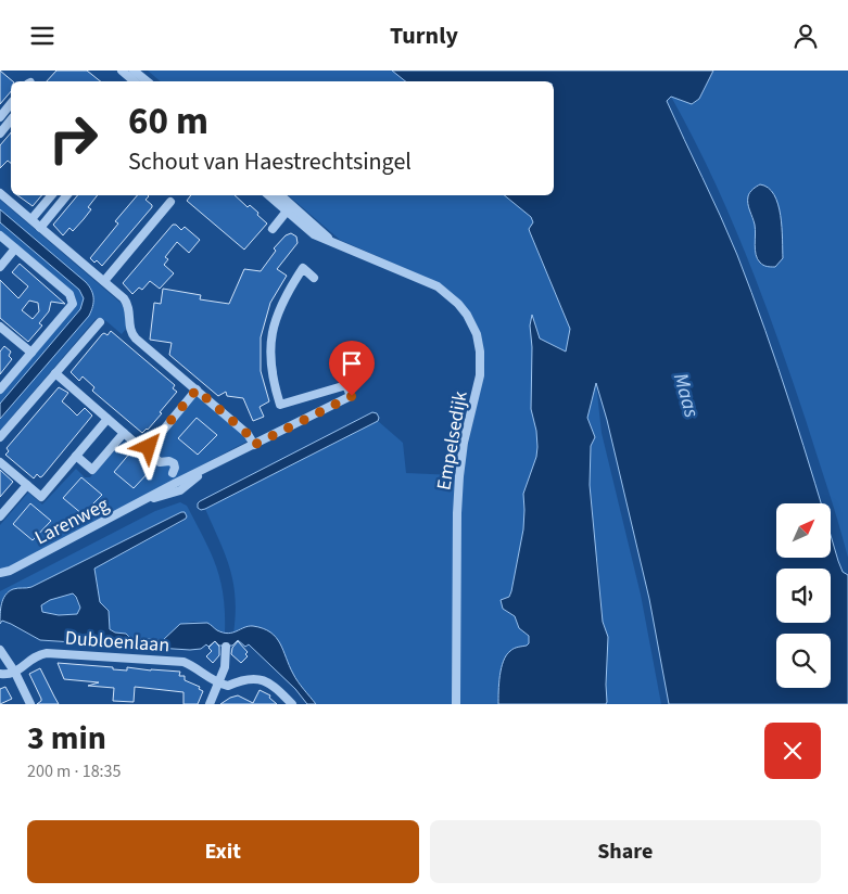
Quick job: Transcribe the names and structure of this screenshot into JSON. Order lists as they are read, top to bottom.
{
  "streets": {
    "street": ["Empelsedijk", "Larenweg", "Dubloenlaan"]
  },
  "water": ["Maas"],
  "north": "top right",
  "page": {
    "header": "Turnly",
    "turn": ["60 m", "Schout van Haestrechtsingel"],
    "heading": ["3 min", "200 m · 18:35"],
    "buttons": ["Exit", "Share"]
  }
}
